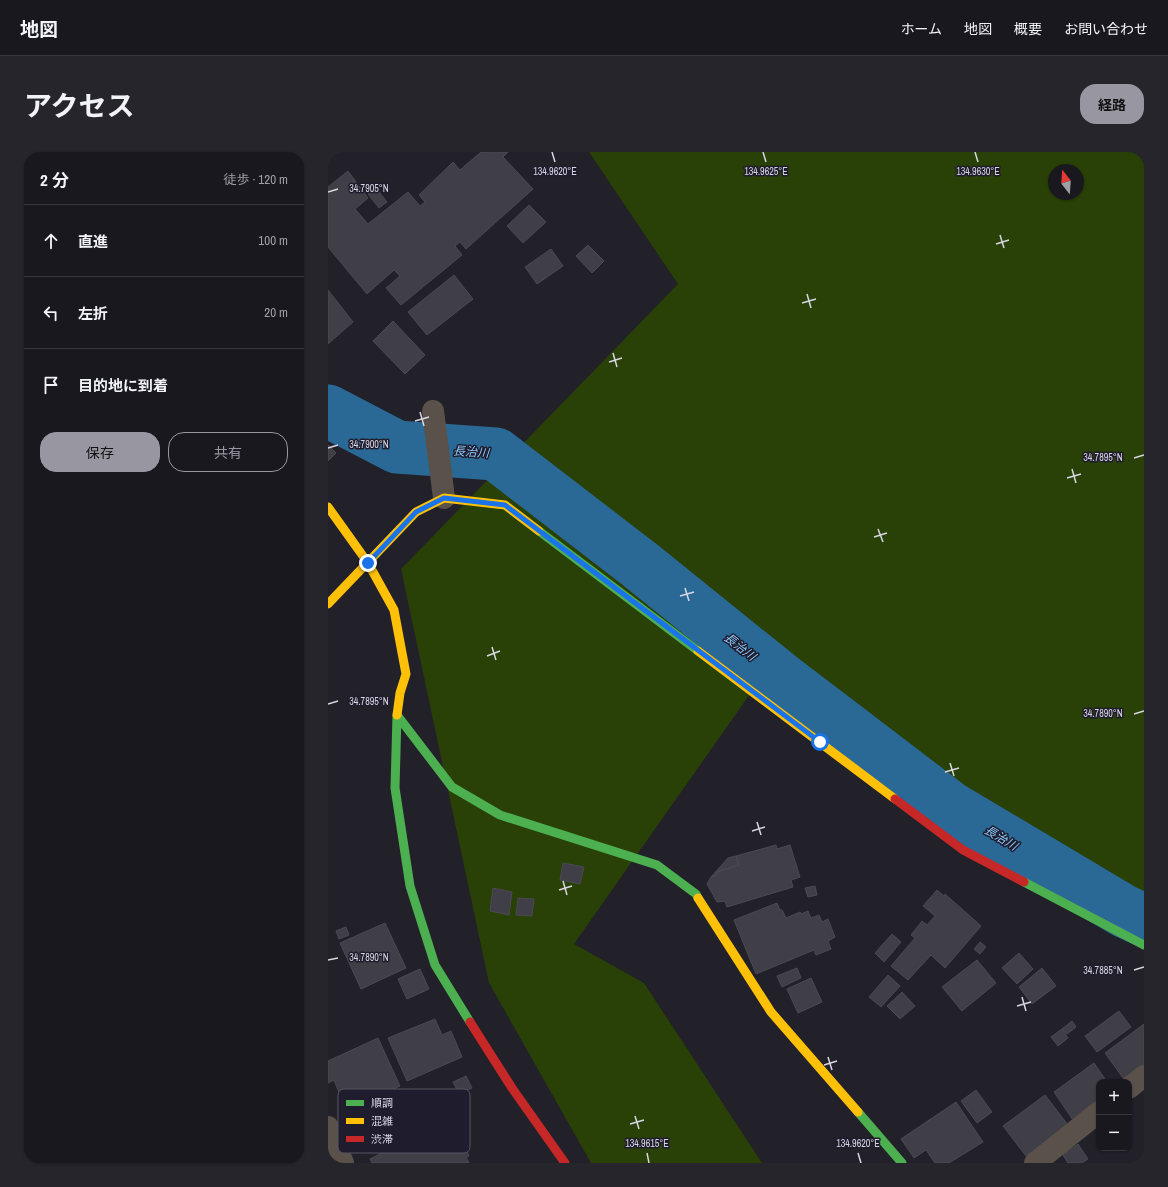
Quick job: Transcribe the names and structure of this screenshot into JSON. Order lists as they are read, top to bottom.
{
  "water": ["長治川"],
  "legend": ["順調", "混雑", "渋滞"],
  "north": "top",
  "page": {
    "header": "地図",
    "nav": [
      "ホーム",
      "地図",
      "概要",
      "お問い合わせ"
    ],
    "title": "アクセス",
    "buttons": [
      "経路",
      ["保存", "共有"]
    ],
    "heading": ["2 分", "徒歩 · 120 m"],
    "list": [
      ["直進", "100 m"],
      ["左折", "20 m"],
      "目的地に到着"
    ],
    "map_buttons": ["+", "−"]
  },
  "coordinates": [
    "134.9630°E",
    "134.9620°E",
    "134.9625°E",
    "34.7905°N",
    "34.7900°N",
    "34.7895°N",
    "34.7890°N",
    "34.7885°N",
    "134.9615°E"
  ]
}
